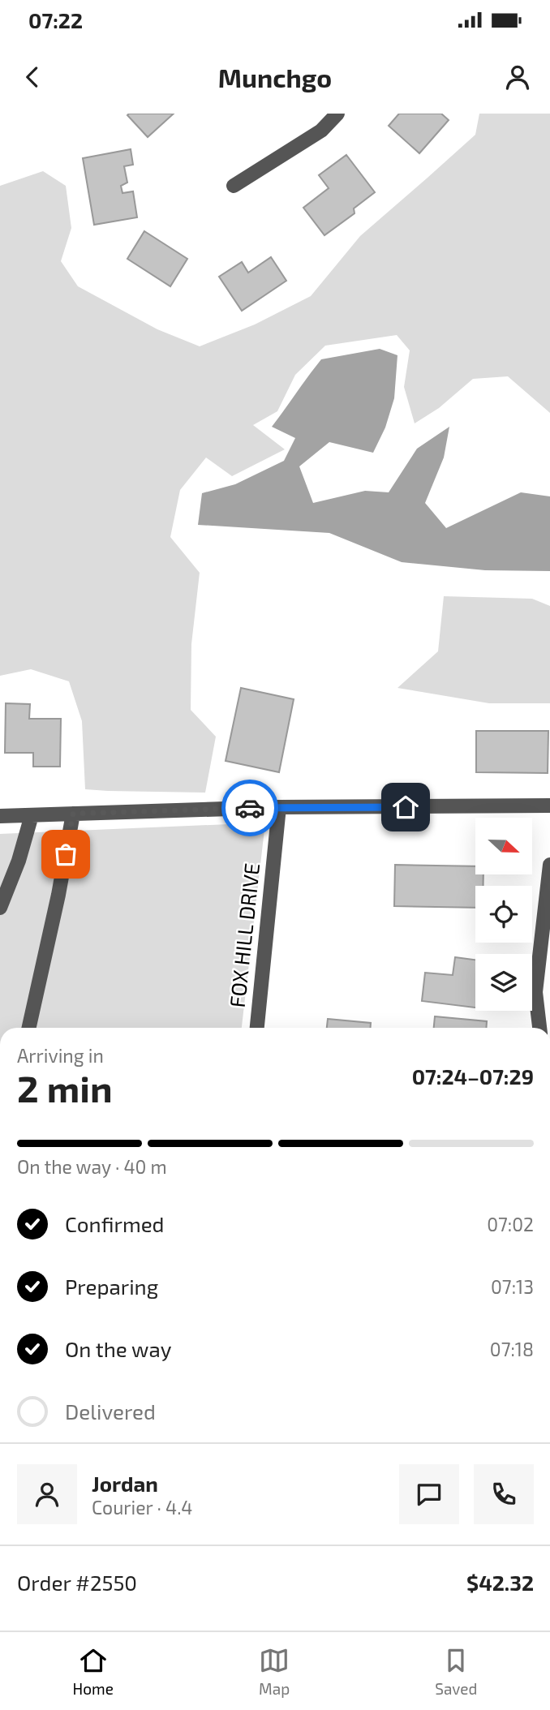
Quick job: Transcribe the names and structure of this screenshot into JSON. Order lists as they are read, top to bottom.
{
  "streets": {
    "street": ["FOX HILL DRIVE"]
  },
  "north": "right",
  "page": {
    "status": "07:22",
    "header": "Munchgo",
    "heading": ["2 min", "Arriving in", "07:24–07:29"],
    "panel": [
      "Jordan",
      "Courier · 4.4",
      "Order #2550",
      "$42.32"
    ],
    "bar": "On the way · 40 m",
    "list": [
      ["Confirmed", "07:02"],
      ["Preparing", "07:13"],
      ["On the way", "07:18"],
      "Delivered"
    ],
    "tabs": ["Home", "Map", "Saved"]
  }
}
